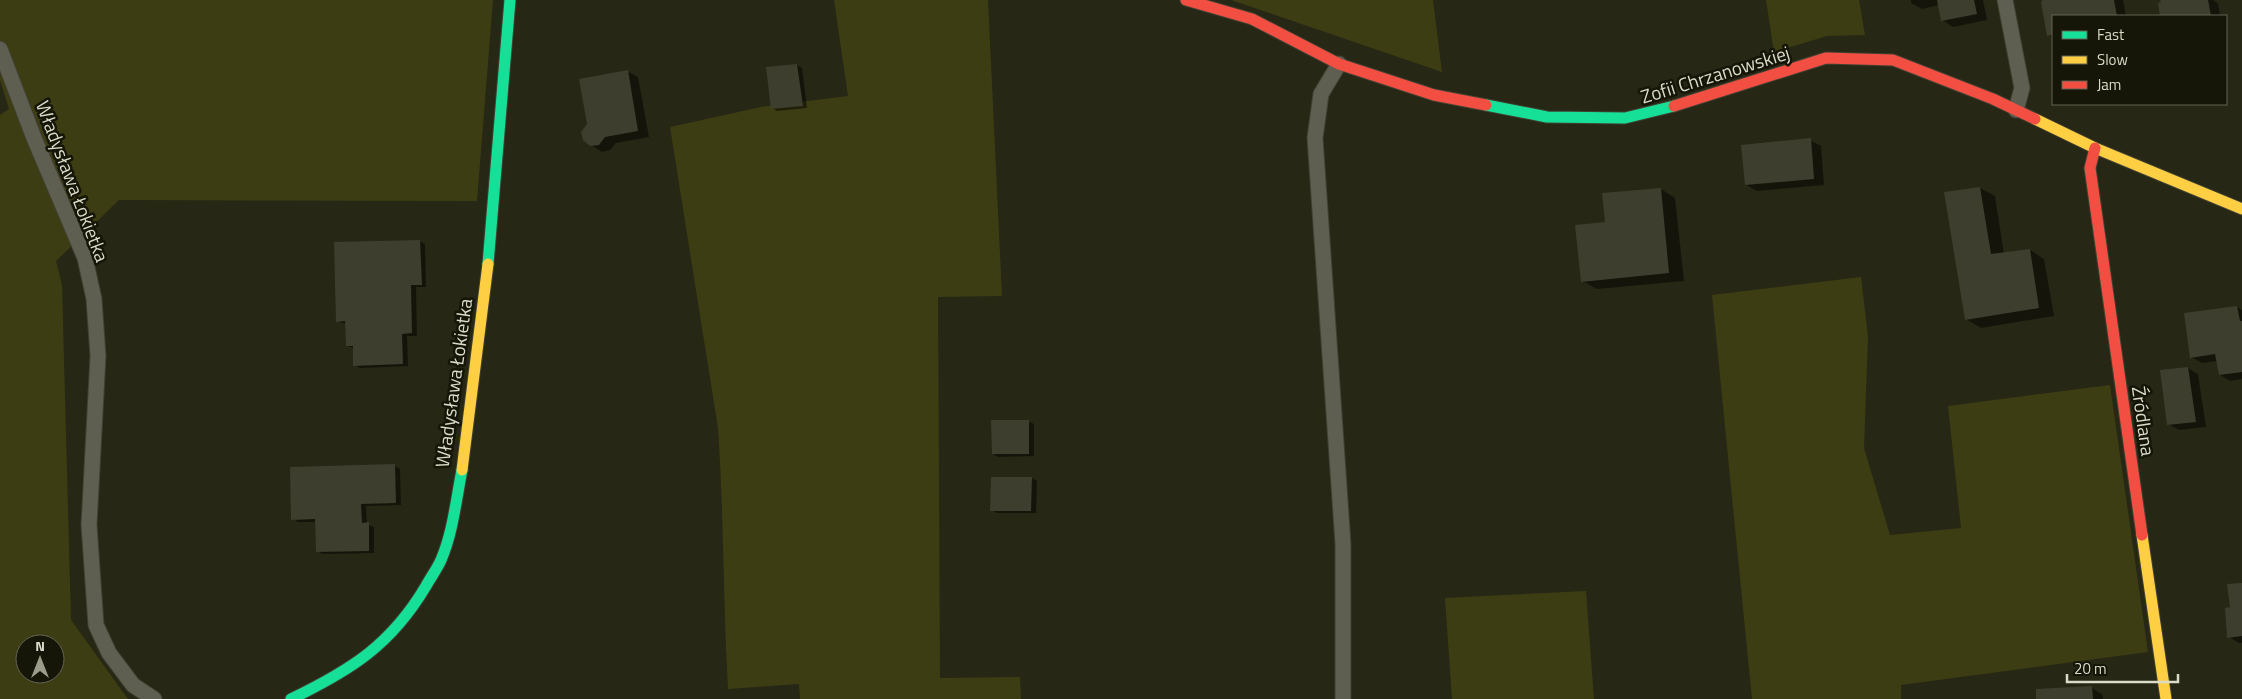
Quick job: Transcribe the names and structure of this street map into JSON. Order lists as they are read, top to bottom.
{
  "streets": {
    "street": ["Zofii Chrzanowskiej", "Władysława Łokietka", "Źródlana"]
  },
  "crossings": [
    ["Zofii Chrzanowskiej", "Źródlana"]
  ],
  "legend": ["Fast", "Slow", "Jam"],
  "scale_bar": "20 m",
  "north": "top"
}
